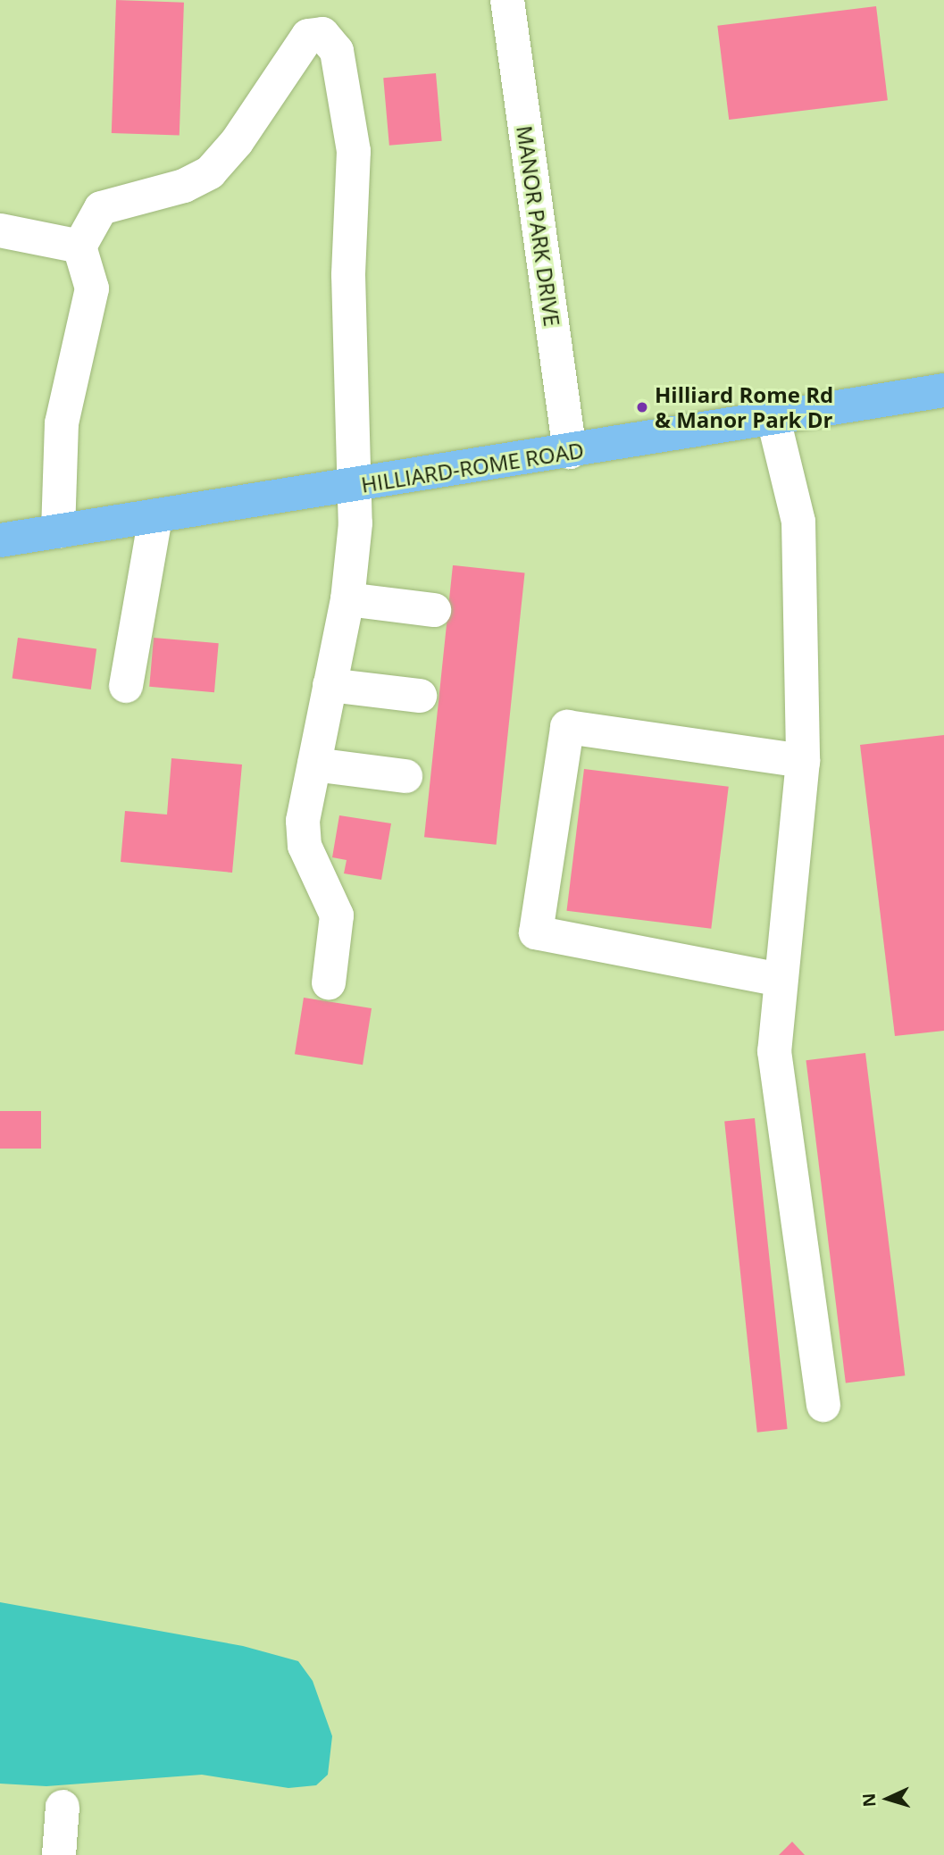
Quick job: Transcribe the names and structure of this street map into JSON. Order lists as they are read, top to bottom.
{
  "streets": {
    "main road": ["HILLIARD-ROME ROAD"],
    "street": ["MANOR PARK DRIVE"]
  },
  "crossings": [
    ["MANOR PARK DRIVE", "HILLIARD-ROME ROAD"]
  ],
  "places": ["Hilliard Rome Rd & Manor Park Dr"],
  "north": "left"
}
